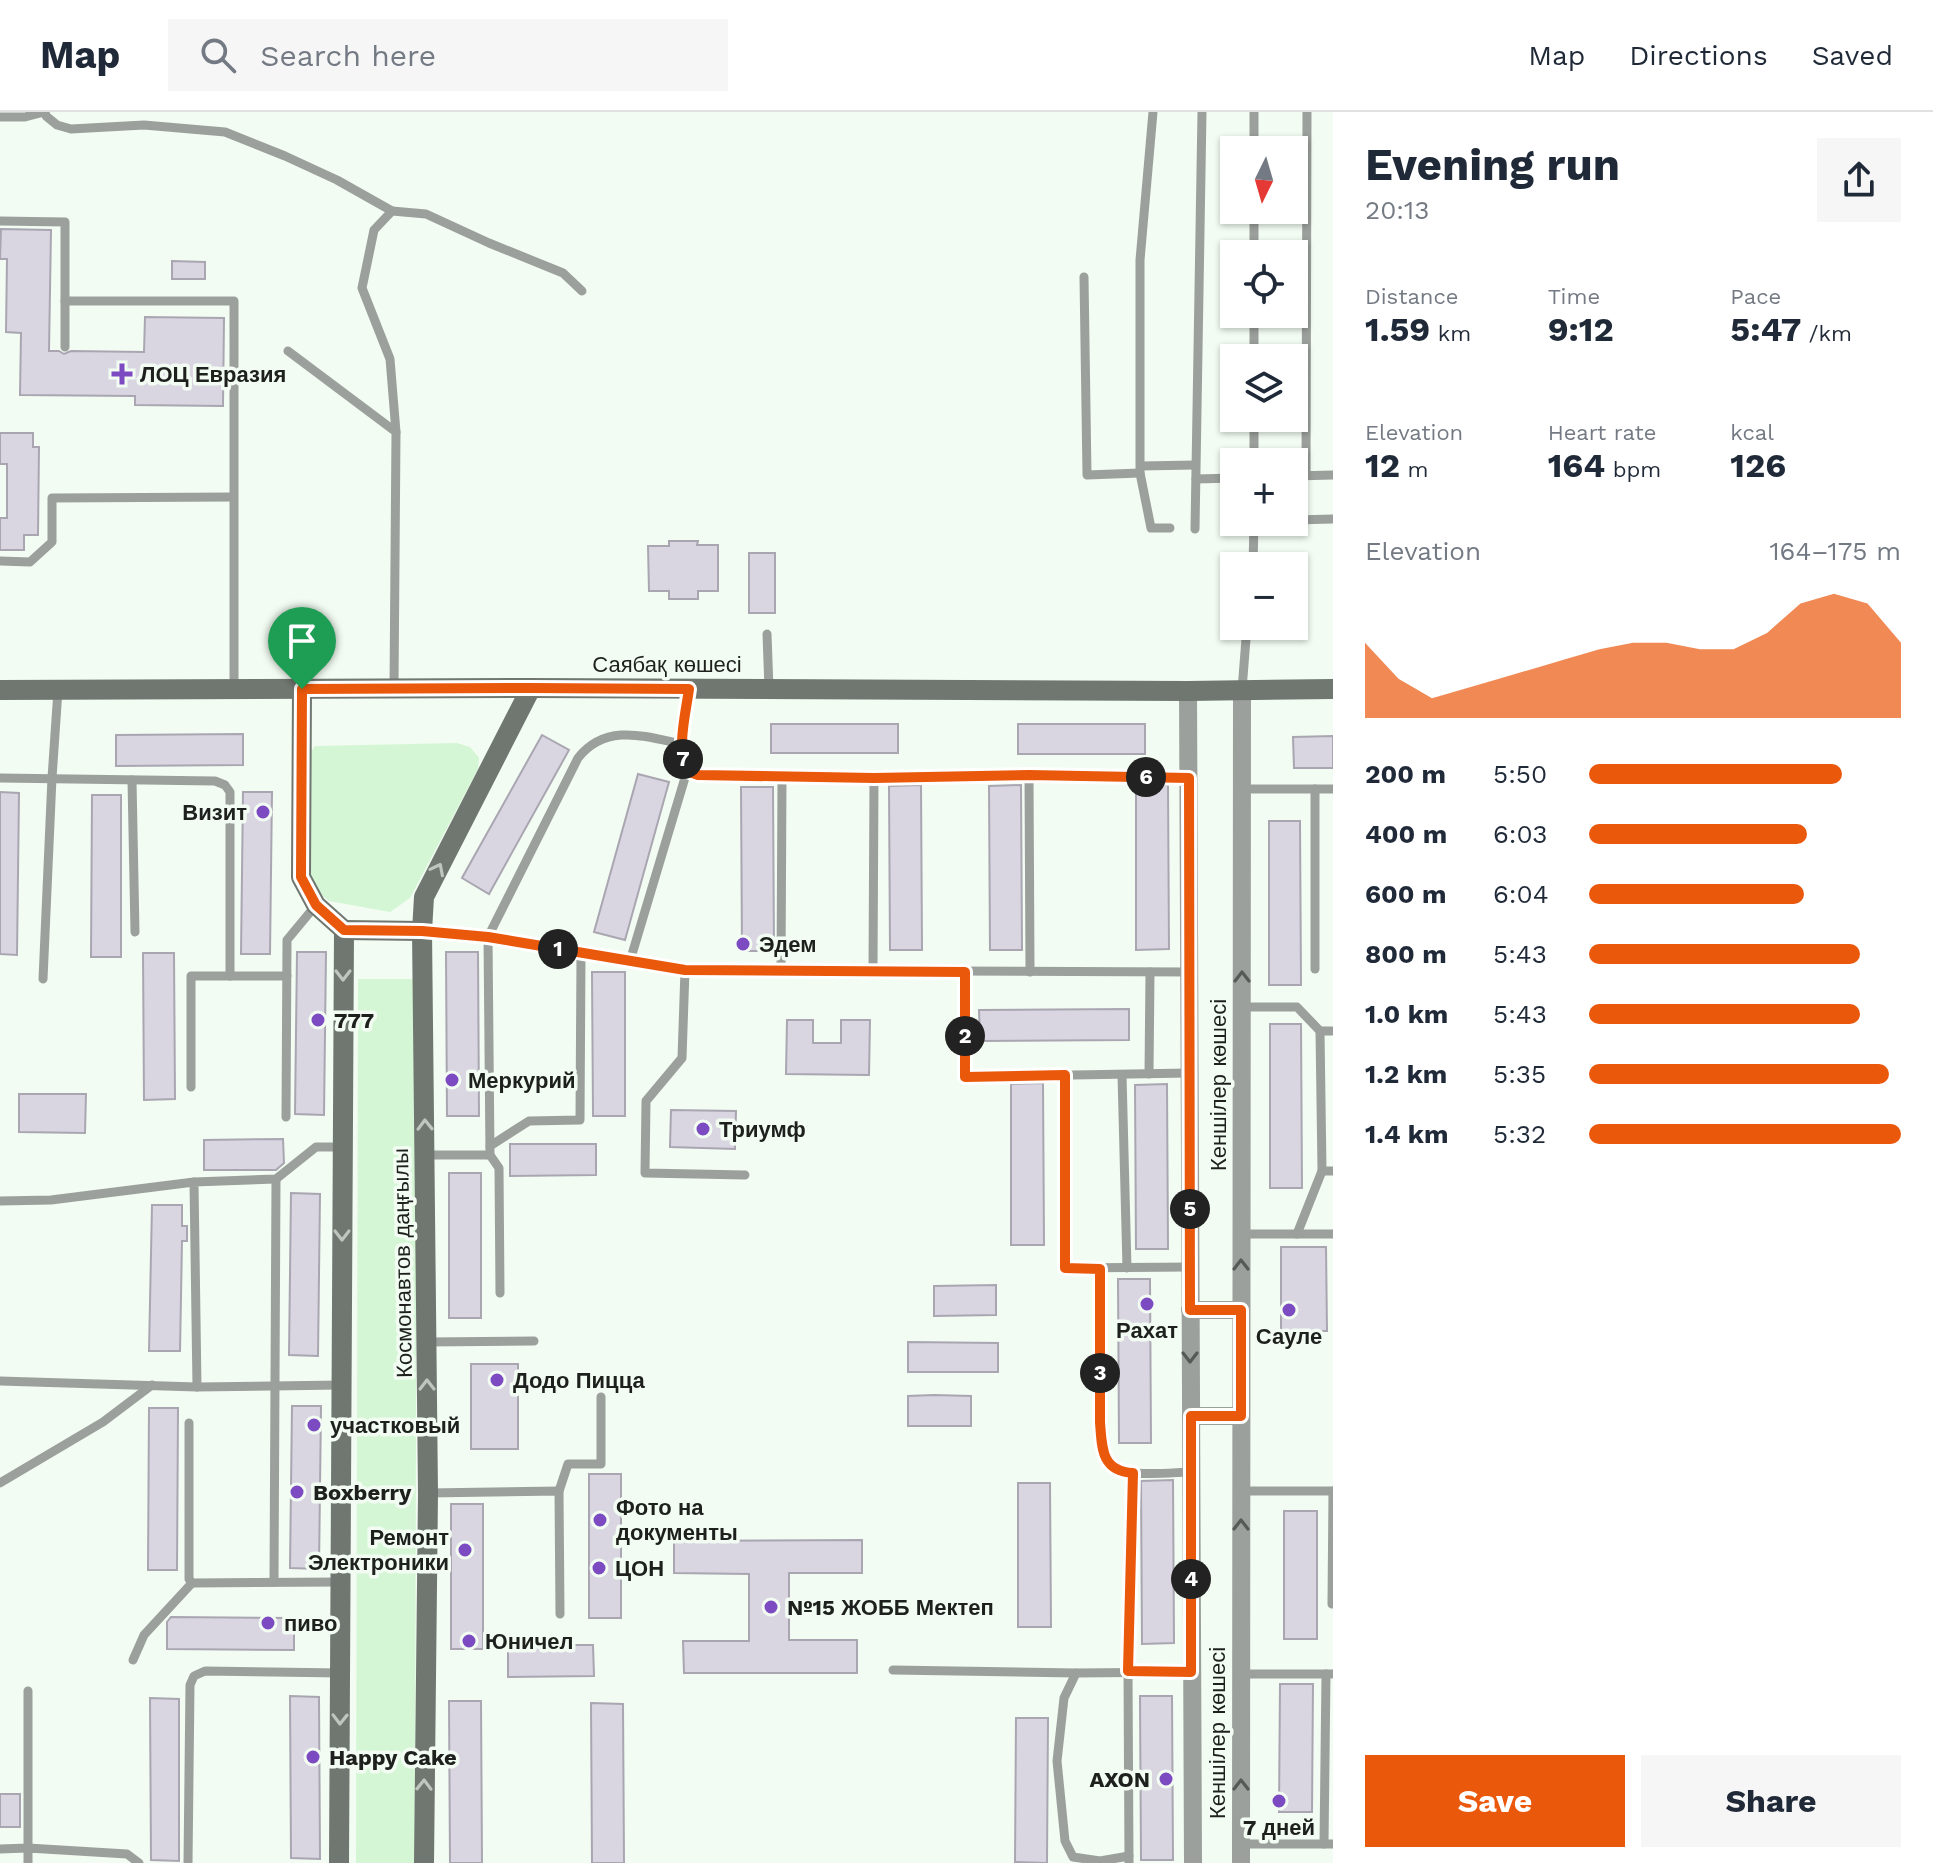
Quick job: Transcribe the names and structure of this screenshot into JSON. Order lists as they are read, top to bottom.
{
  "streets": {
    "street": ["Саябақ көшесі", "Кеншілер көшесі", "Космонавтов даңғылы"]
  },
  "crossings": [
    ["Саябақ көшесі", "Кеншілер көшесі"],
    ["Саябақ көшесі", "Космонавтов даңғылы"]
  ],
  "places": {
    "health": ["ЛОЦ Евразия"],
    "other": [
      "Визит",
      "Эдем",
      "777",
      "Меркурий",
      "Триумф",
      "Рахат",
      "Сауле",
      "Додо Пицца",
      "участковый",
      "Boxberry",
      "Фото на документы",
      "Ремонт Электроники",
      "ЦОН",
      "№15 ЖОББ Мектеп",
      "пиво",
      "Юничел",
      "Happy Cake",
      "AXON",
      "7 дней"
    ]
  },
  "north": "bottom",
  "page": {
    "header": "Map",
    "search": "Search here",
    "nav": ["Map", "Directions", "Saved"],
    "heading": ["Evening run", "20:13"],
    "map_buttons": ["+", "−"],
    "stats": [
      ["Distance", "1.59 km"],
      ["Time", "9:12"],
      ["Pace", "5:47 /km"],
      ["Elevation", "12 m"],
      ["Heart rate", "164 bpm"],
      ["kcal", "126"]
    ],
    "chart": ["Elevation", "164–175 m"],
    "pins": [
      "7",
      "6",
      "1",
      "2",
      "5",
      "3",
      "4"
    ],
    "list": [
      {
        "name": "200 m",
        "note": "5:50"
      },
      {
        "name": "400 m",
        "note": "6:03"
      },
      {
        "name": "600 m",
        "note": "6:04"
      },
      {
        "name": "800 m",
        "note": "5:43"
      },
      {
        "name": "1.0 km",
        "note": "5:43"
      },
      {
        "name": "1.2 km",
        "note": "5:35"
      },
      {
        "name": "1.4 km",
        "note": "5:32"
      }
    ],
    "buttons": ["Save", "Share"]
  }
}
